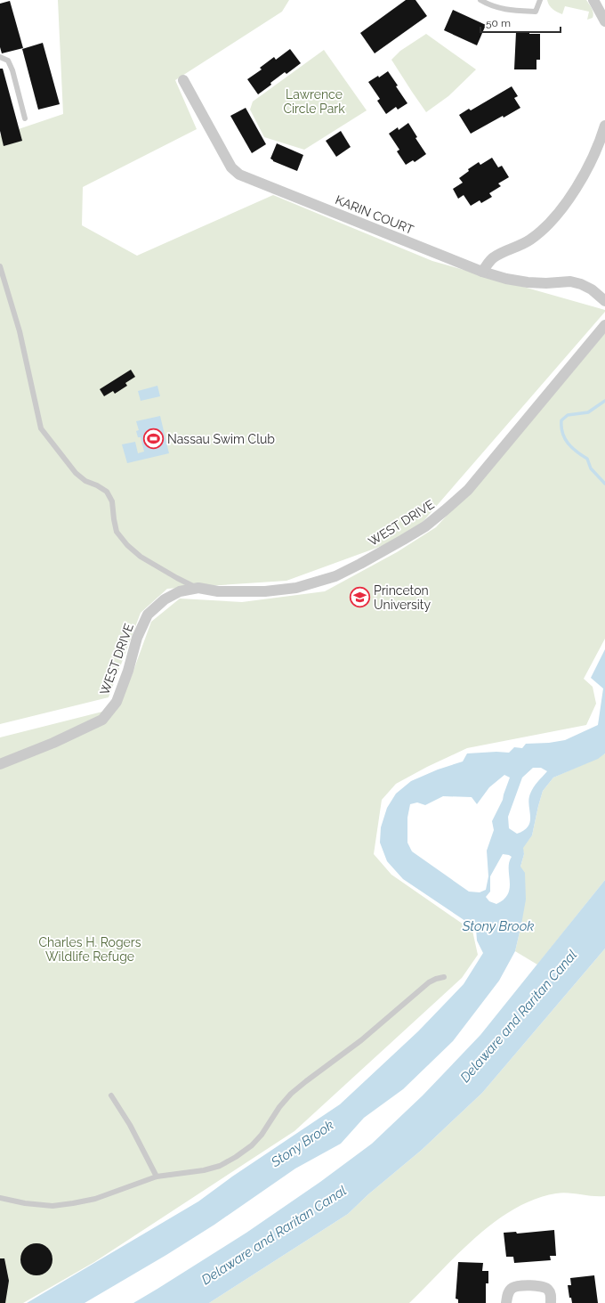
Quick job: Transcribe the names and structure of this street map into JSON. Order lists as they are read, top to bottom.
{
  "streets": {
    "street": ["KARIN COURT", "WEST DRIVE"]
  },
  "water": ["Stony Brook", "Delaware and Raritan Canal"],
  "parks": ["Lawrence Circle Park", "Charles H. Rogers Wildlife Refuge"],
  "places": {
    "sports": ["Nassau Swim Club"],
    "school or university": ["Princeton University"]
  },
  "scale_bar": "50 m"
}
